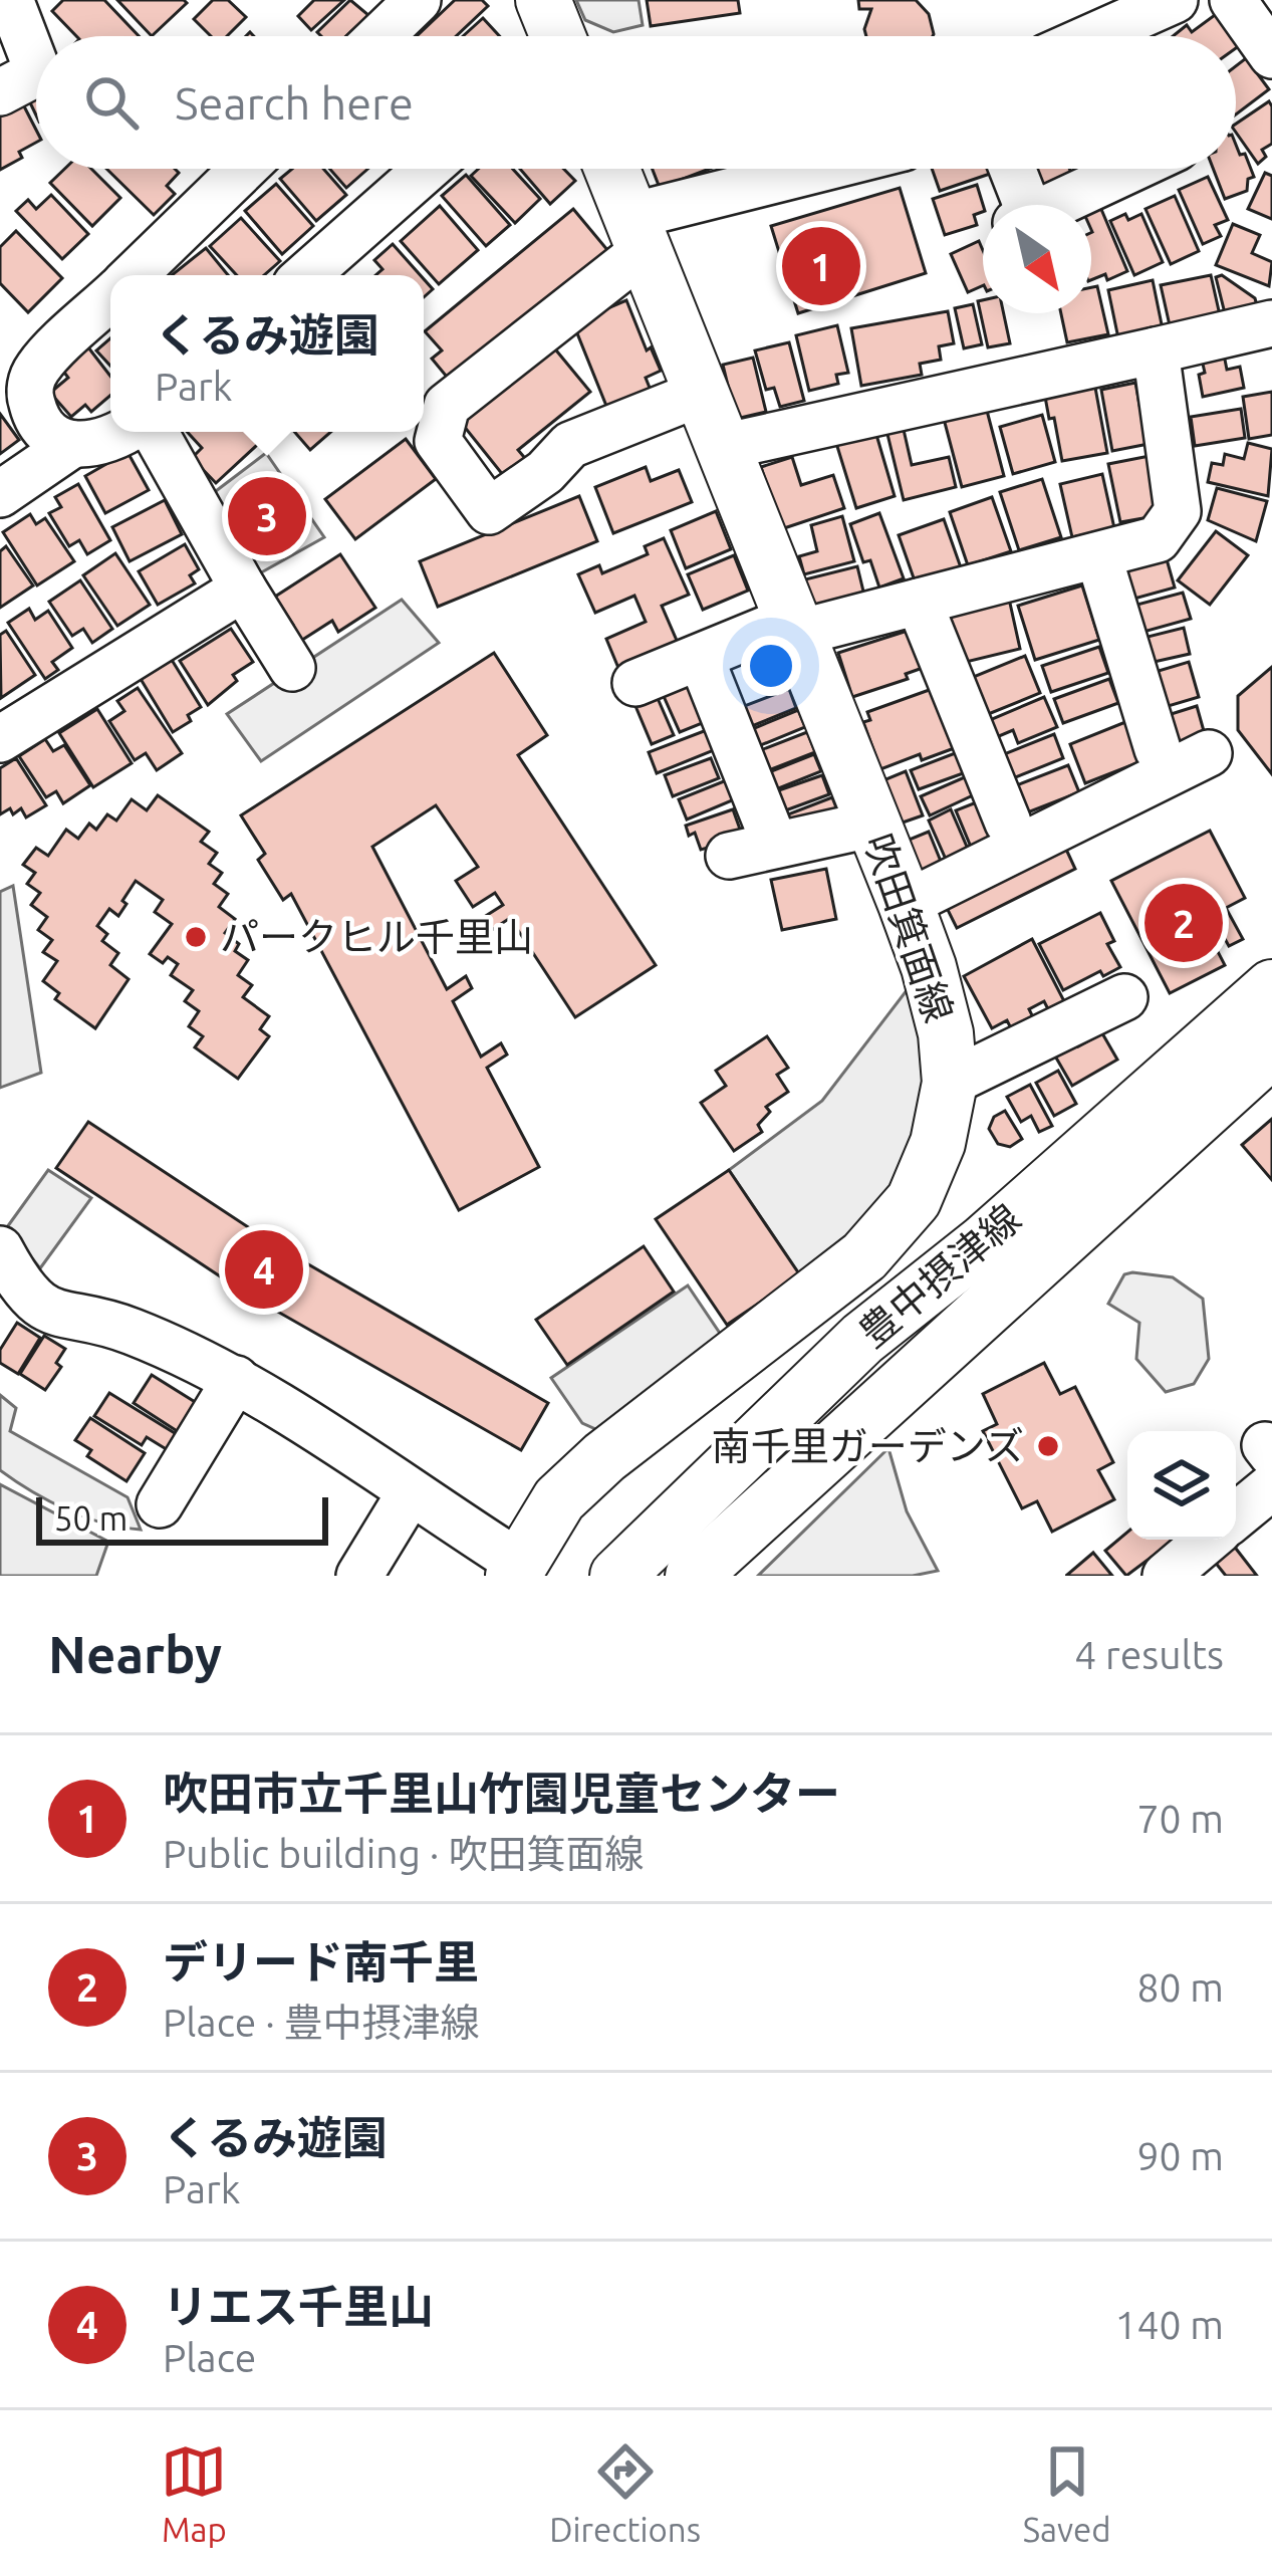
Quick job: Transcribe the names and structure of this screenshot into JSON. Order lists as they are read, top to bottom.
{
  "streets": {
    "main road": ["吹田箕面線", "豊中摂津線"]
  },
  "places": ["パークヒル千里山", "南千里ガーデンズ"],
  "scale_bar": "50 m",
  "north": "bottom right",
  "page": {
    "search": "Search here",
    "pins": [
      "1",
      "3",
      "2",
      "4"
    ],
    "popup": ["くるみ遊園", "Park"],
    "scale": "50 m",
    "heading": ["Nearby", "4 results"],
    "list": [
      {
        "mark": "1",
        "name": "吹田市立千里山竹園児童センター",
        "note": "Public building · 吹田箕面線",
        "value": "70 m"
      },
      {
        "mark": "2",
        "name": "デリード南千里",
        "note": "Place · 豊中摂津線",
        "value": "80 m"
      },
      {
        "mark": "3",
        "name": "くるみ遊園",
        "note": "Park",
        "value": "90 m"
      },
      {
        "mark": "4",
        "name": "リエス千里山",
        "note": "Place",
        "value": "140 m"
      }
    ],
    "nav": ["Map", "Directions", "Saved"]
  }
}
